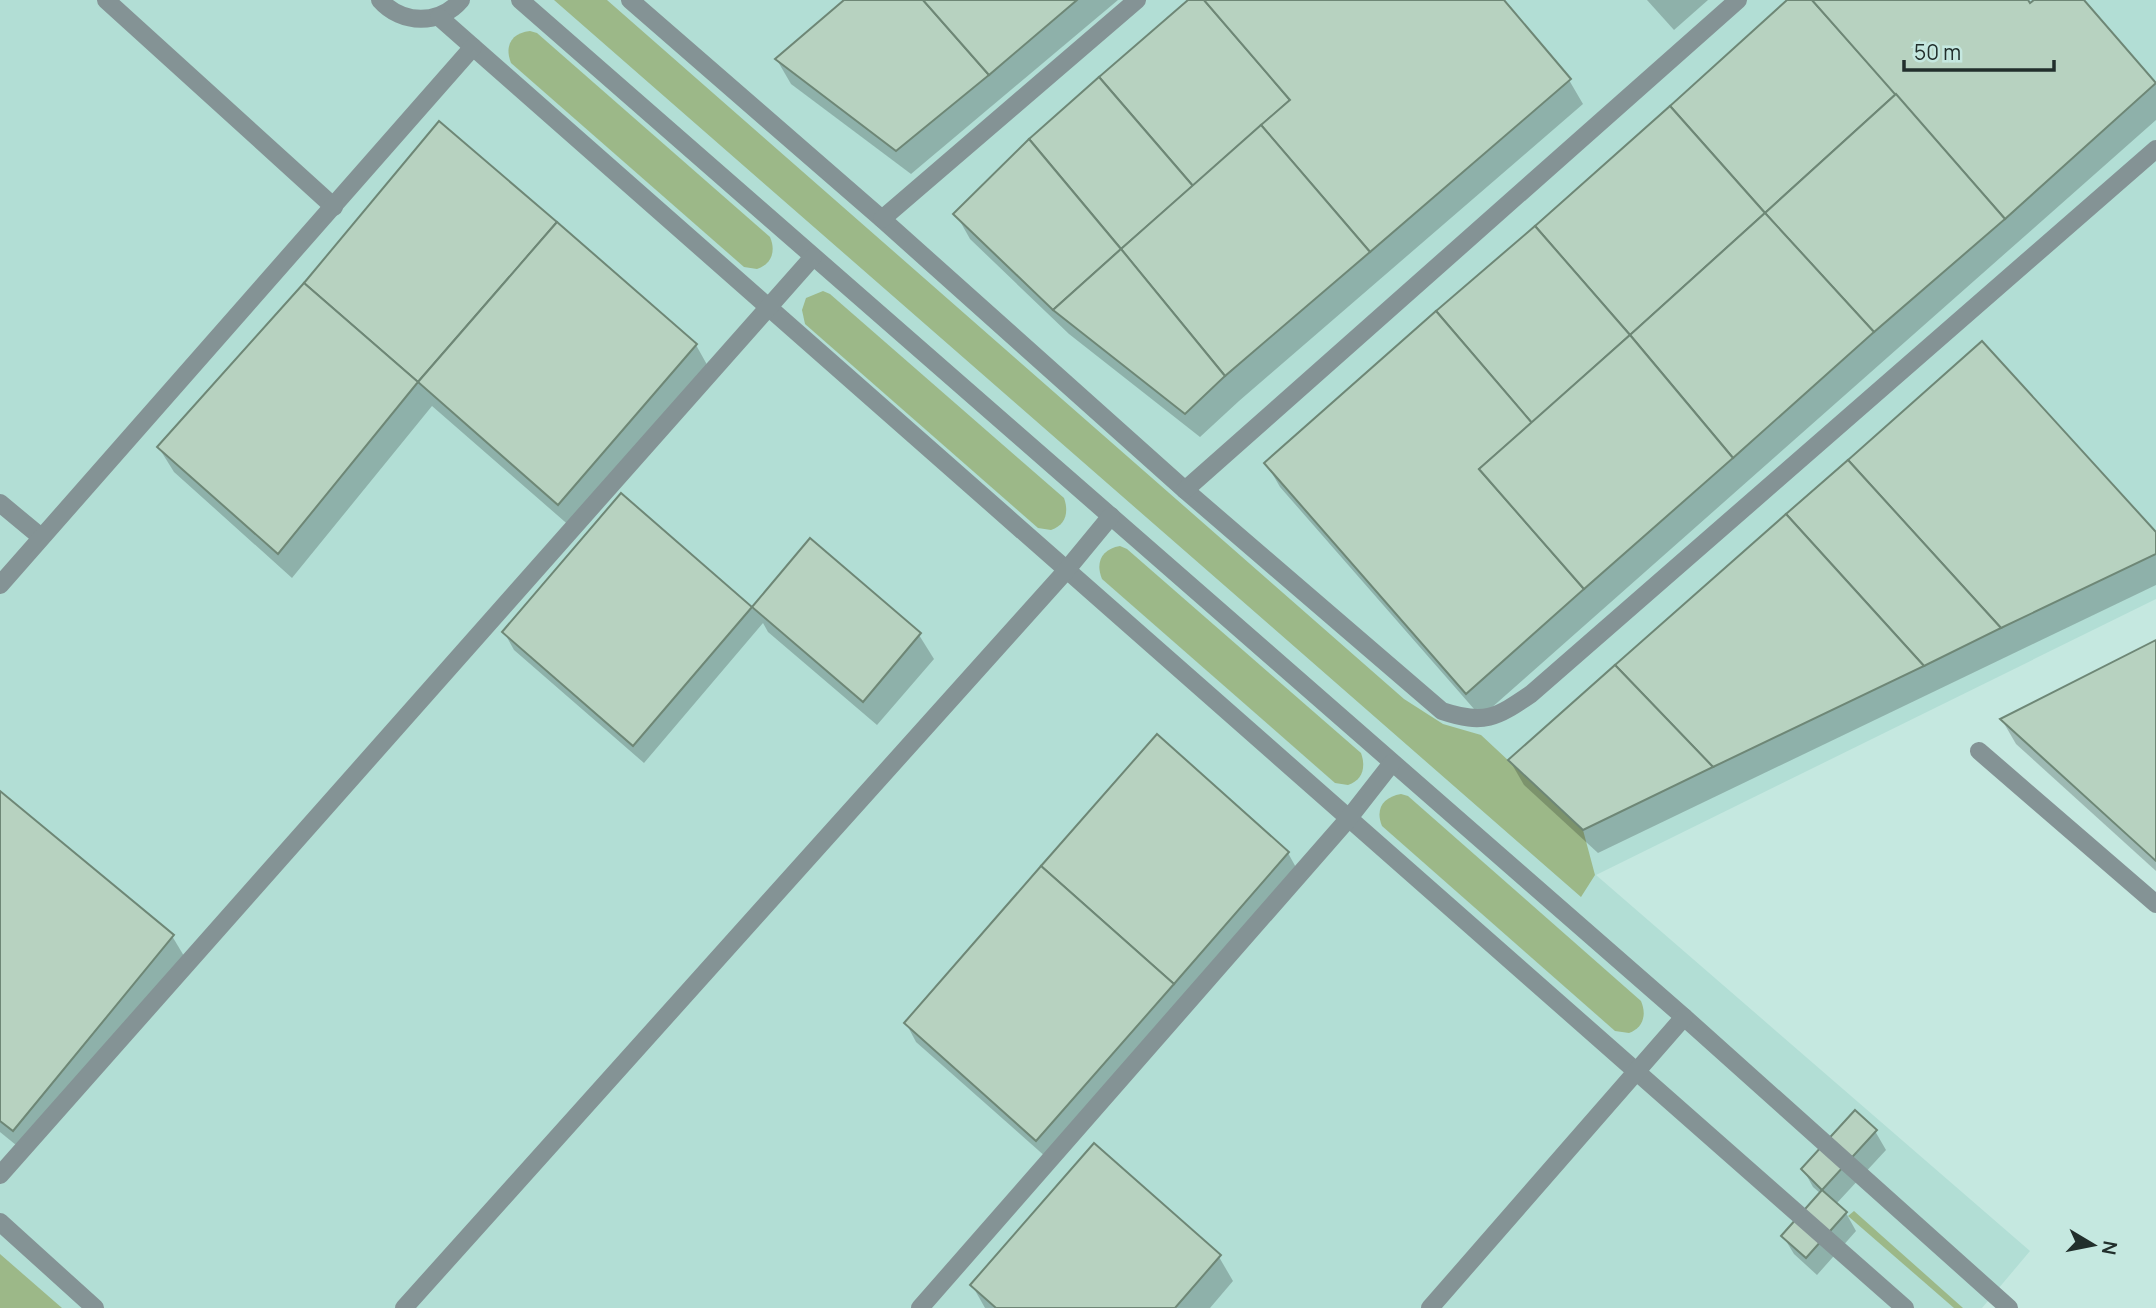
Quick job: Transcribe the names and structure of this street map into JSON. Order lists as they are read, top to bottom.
{
  "scale_bar": "50 m",
  "north": "right"
}
